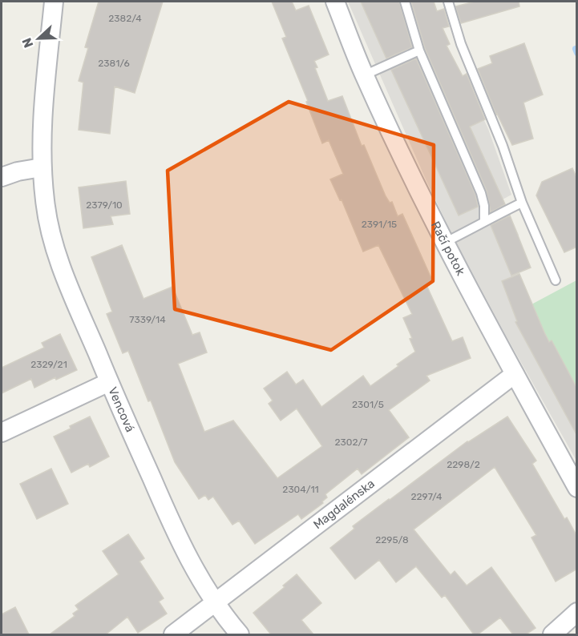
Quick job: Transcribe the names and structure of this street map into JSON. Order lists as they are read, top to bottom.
{
  "streets": {
    "street": ["Račí potok", "Vencová", "Magdalénska"]
  },
  "crossings": [
    ["Račí potok", "Magdalénska"],
    ["Vencová", "Magdalénska"]
  ],
  "house_numbers": [
    "2382/4",
    "2381/6",
    "2379/10",
    "2391/15",
    "7339/14",
    "2329/21",
    "2301/5",
    "2302/7",
    "2298/2",
    "2304/11",
    "2297/4",
    "2295/8"
  ],
  "north": "left"
}
